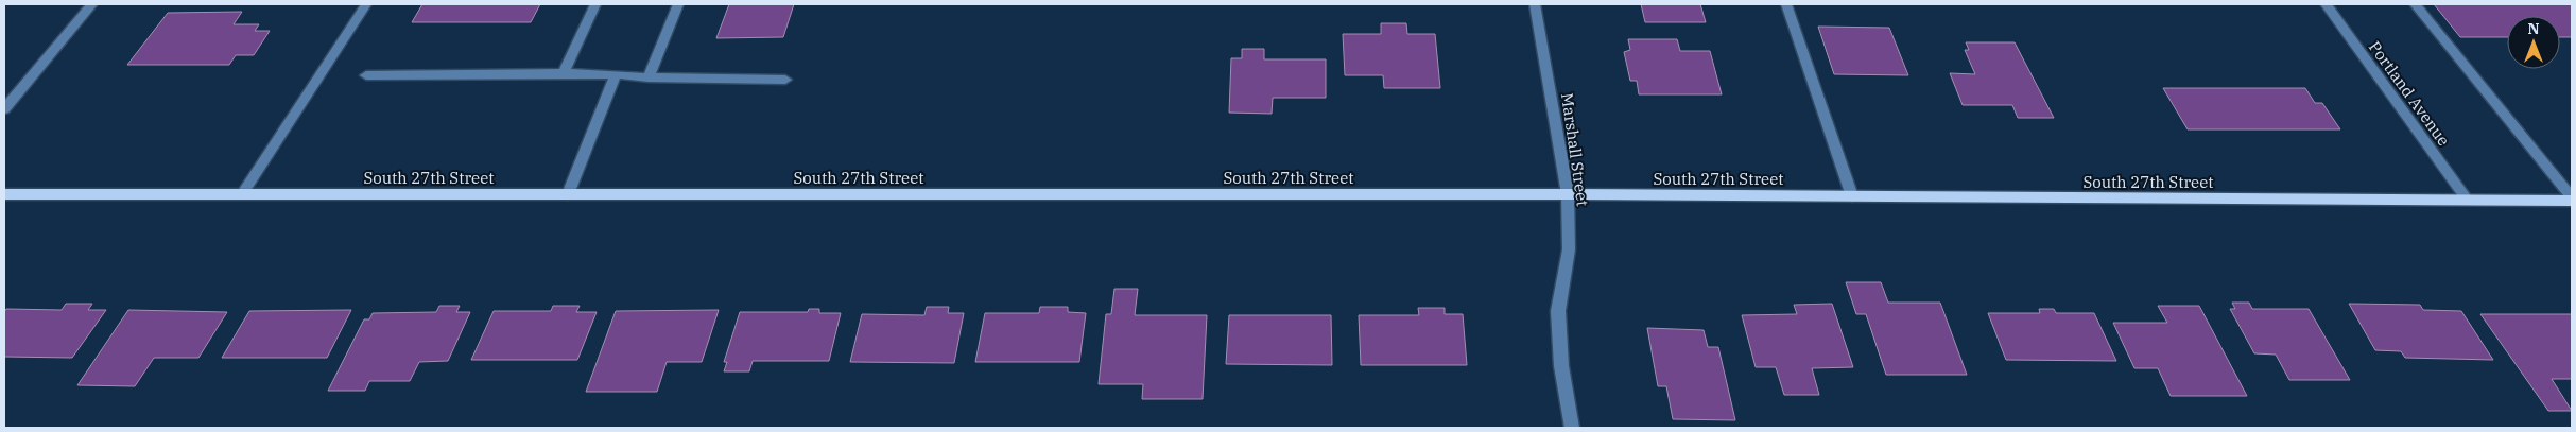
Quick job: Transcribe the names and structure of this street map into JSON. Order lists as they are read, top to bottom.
{
  "streets": {
    "main road": ["South 27th Street"],
    "street": ["Portland Avenue", "Marshall Street"]
  },
  "crossings": [
    ["Portland Avenue", "South 27th Street"],
    ["Marshall Street", "South 27th Street"]
  ],
  "north": "top"
}
